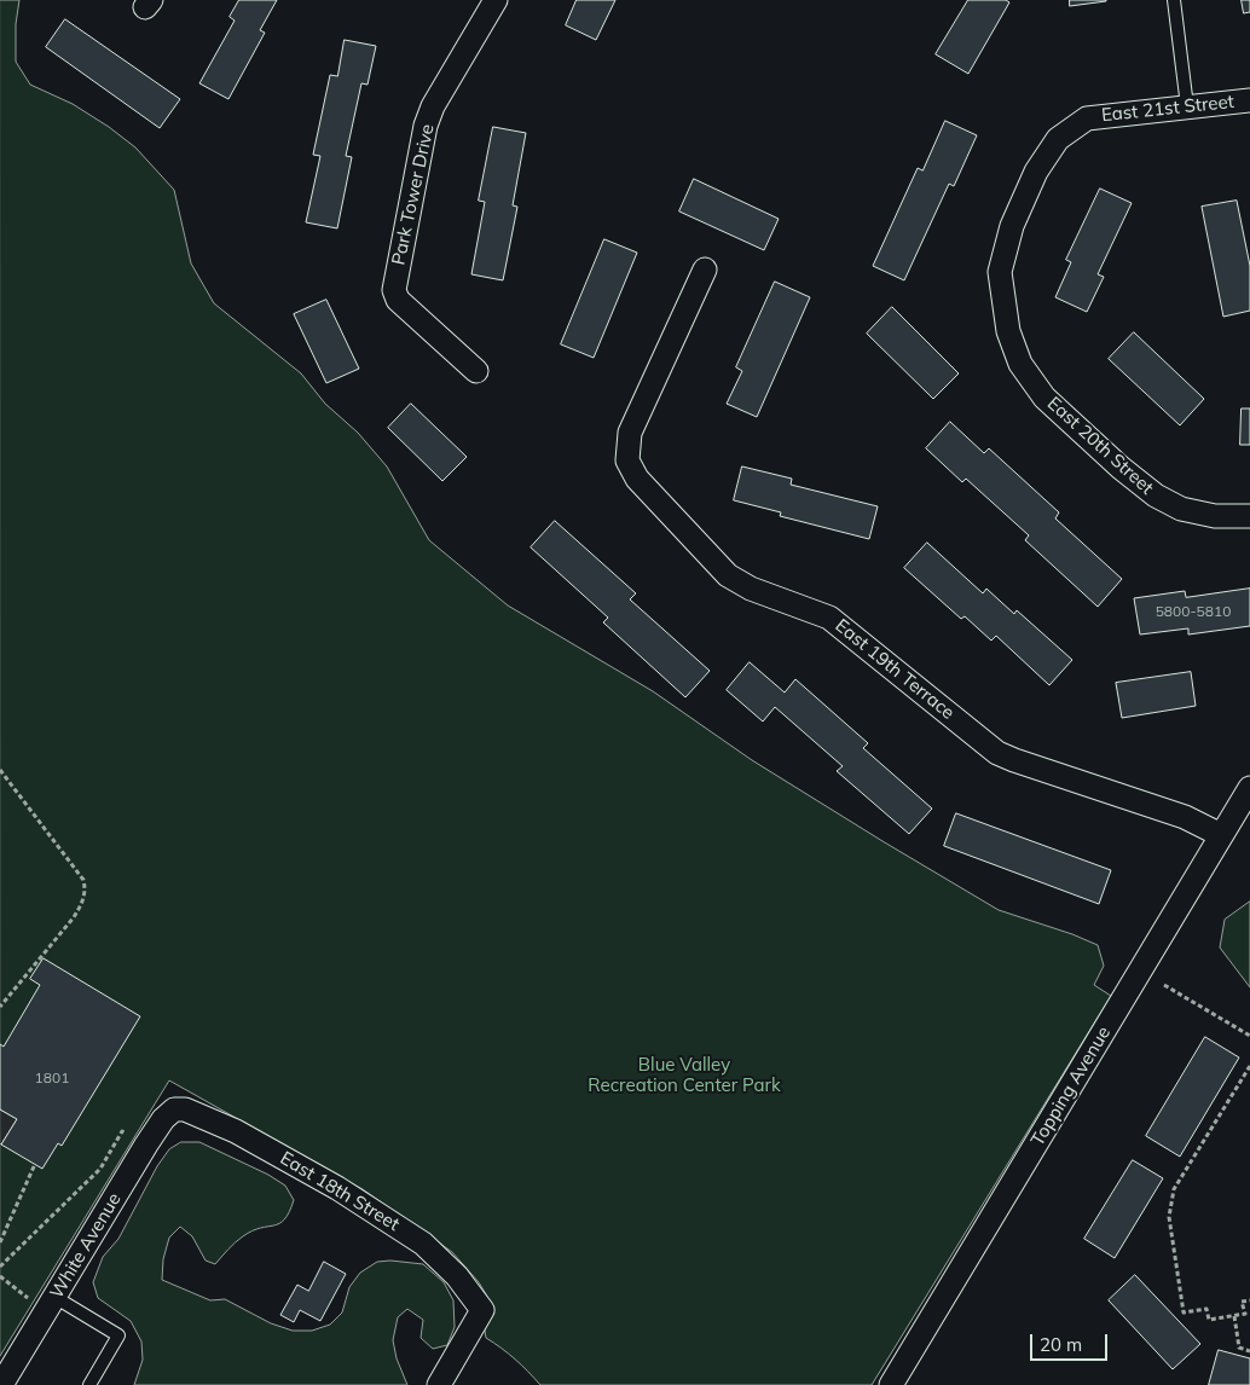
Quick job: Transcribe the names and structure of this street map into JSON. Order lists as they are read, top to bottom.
{
  "streets": {
    "street": [
      "East 21st Street",
      "Park Tower Drive",
      "East 20th Street",
      "East 19th Terrace",
      "Topping Avenue",
      "East 18th Street",
      "White Avenue"
    ]
  },
  "crossings": [
    ["East 21st Street", "East 20th Street"],
    ["East 19th Terrace", "Topping Avenue"],
    ["East 18th Street", "White Avenue"]
  ],
  "parks": ["Blue Valley Recreation Center Park"],
  "house_numbers": ["5800-5810", "1801"],
  "scale_bar": "20 m"
}
